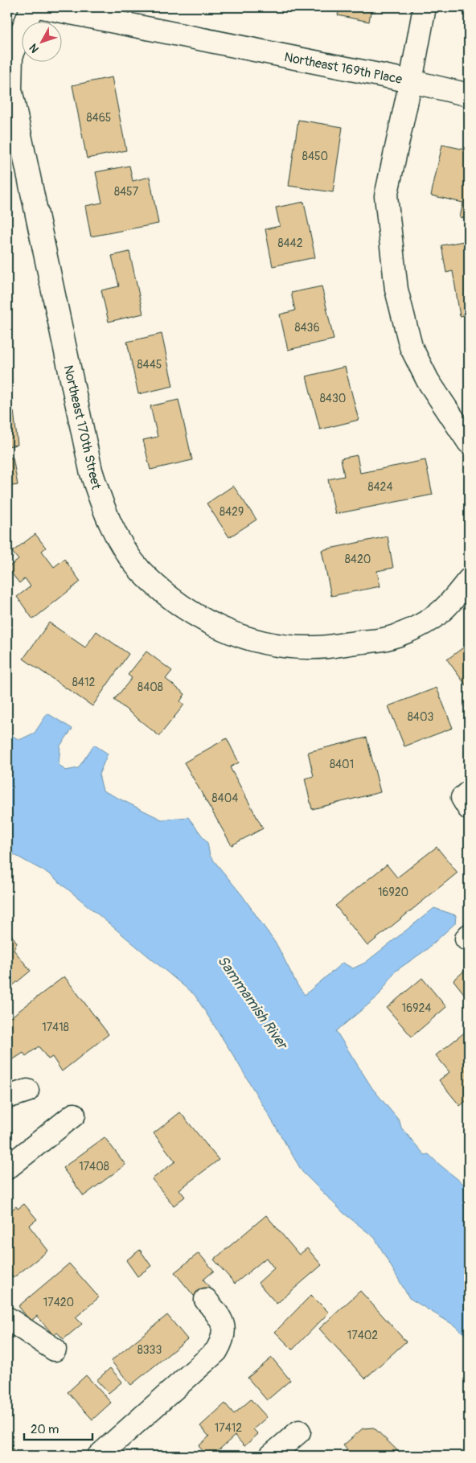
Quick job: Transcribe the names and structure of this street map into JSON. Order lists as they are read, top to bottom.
{
  "streets": {
    "street": ["Northeast 169th Place", "Northeast 170th Street"]
  },
  "water": ["Sammamish River"],
  "house_numbers": [
    "8465",
    "8450",
    "8457",
    "8442",
    "8436",
    "8445",
    "8430",
    "8424",
    "8429",
    "8420",
    "8412",
    "8408",
    "8403",
    "8401",
    "8404",
    "16920",
    "16924",
    "17418",
    "17408",
    "17420",
    "17402",
    "8333",
    "17412"
  ],
  "scale_bar": "20 m",
  "north": "bottom left"
}
